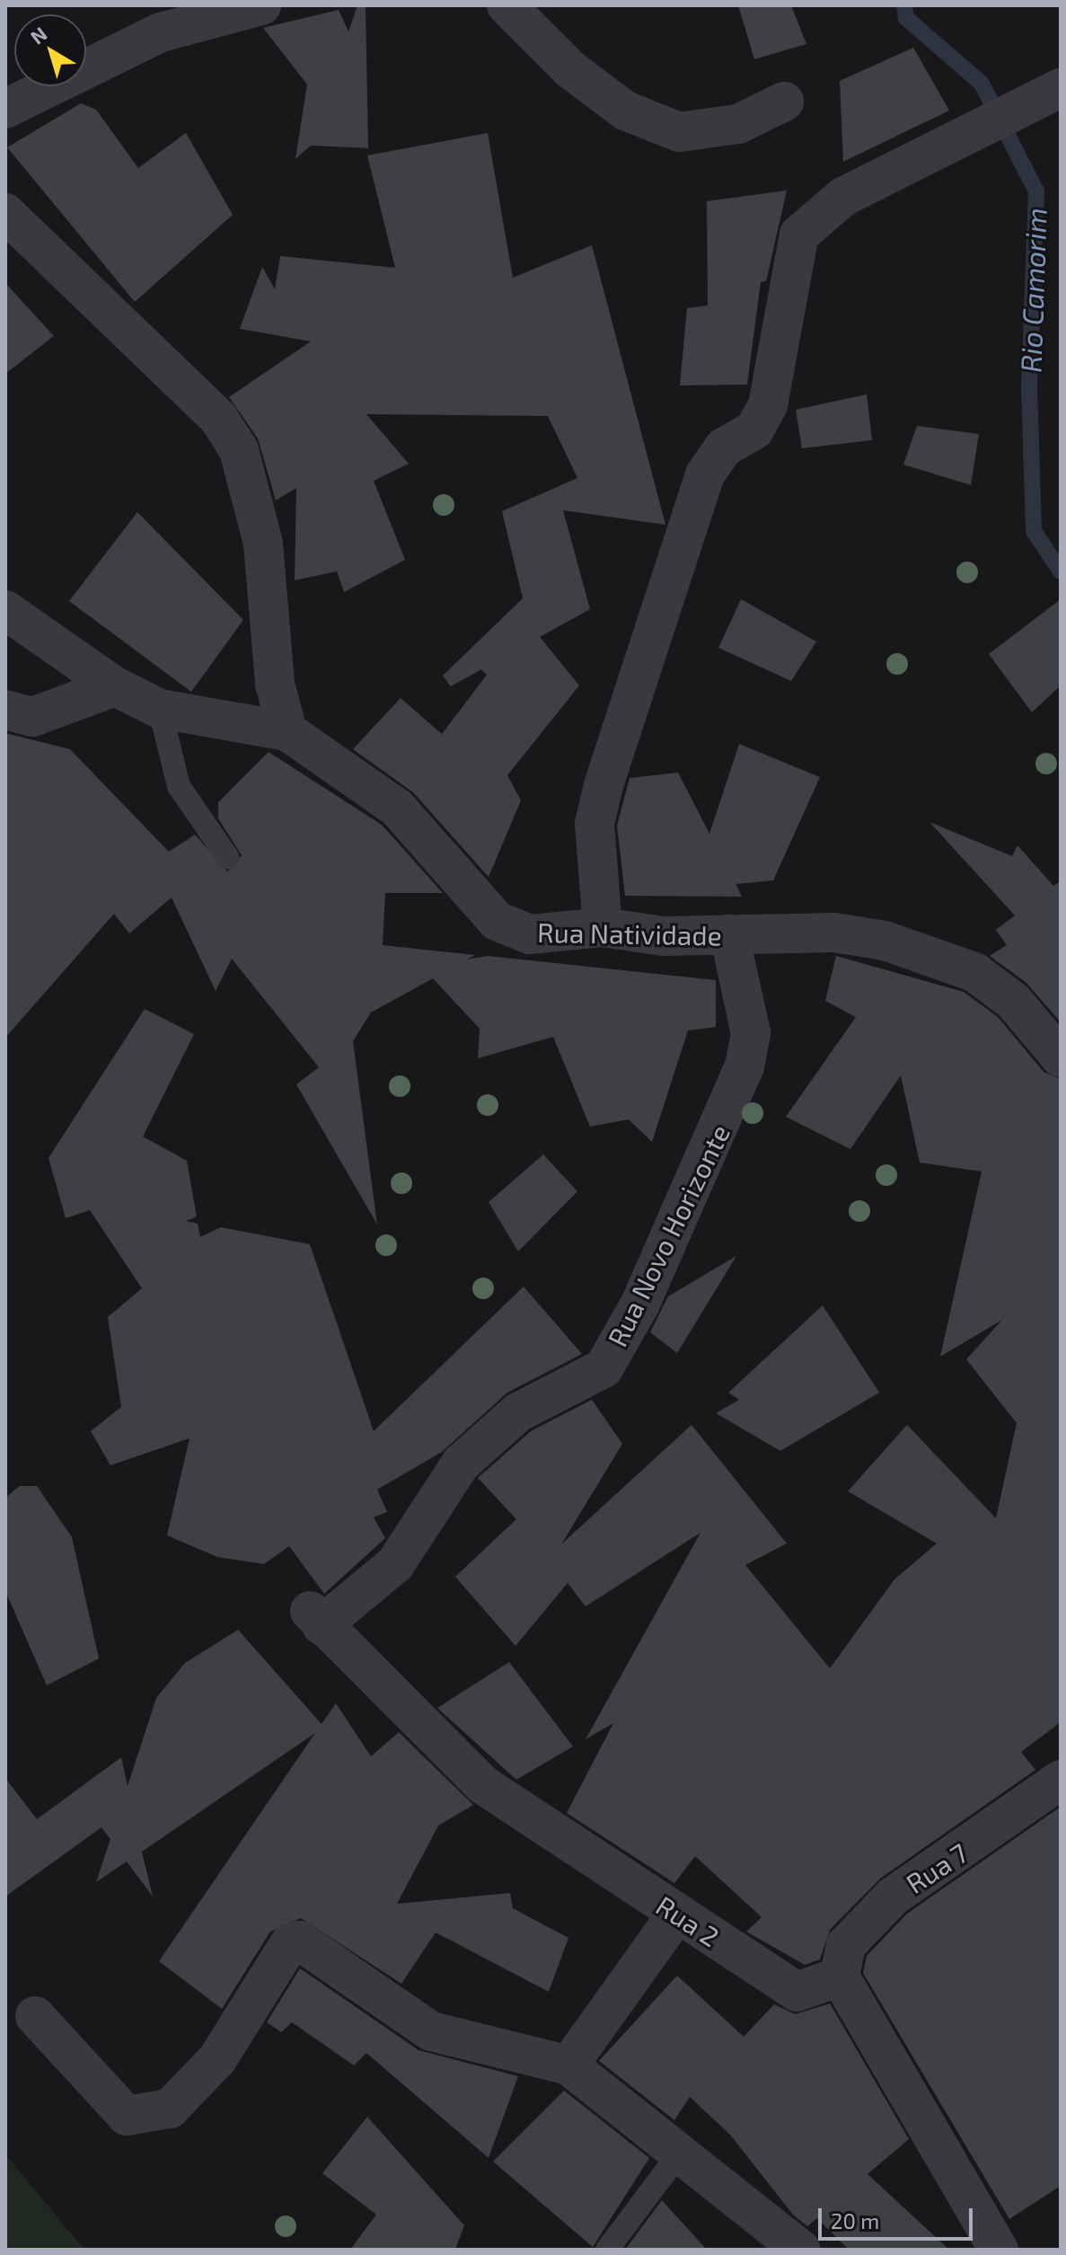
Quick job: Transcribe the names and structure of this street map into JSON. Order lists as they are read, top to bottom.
{
  "streets": {
    "street": [
      "Rua Natividade",
      "Rua Novo Horizonte",
      "Rua 7",
      "Rua 2"
    ]
  },
  "crossings": [
    ["Rua Natividade", "Rua Novo Horizonte"],
    ["Rua Novo Horizonte", "Rua 2"],
    ["Rua 7", "Rua 2"]
  ],
  "water": ["Rio Camorim"],
  "scale_bar": "20 m",
  "north": "top left"
}
